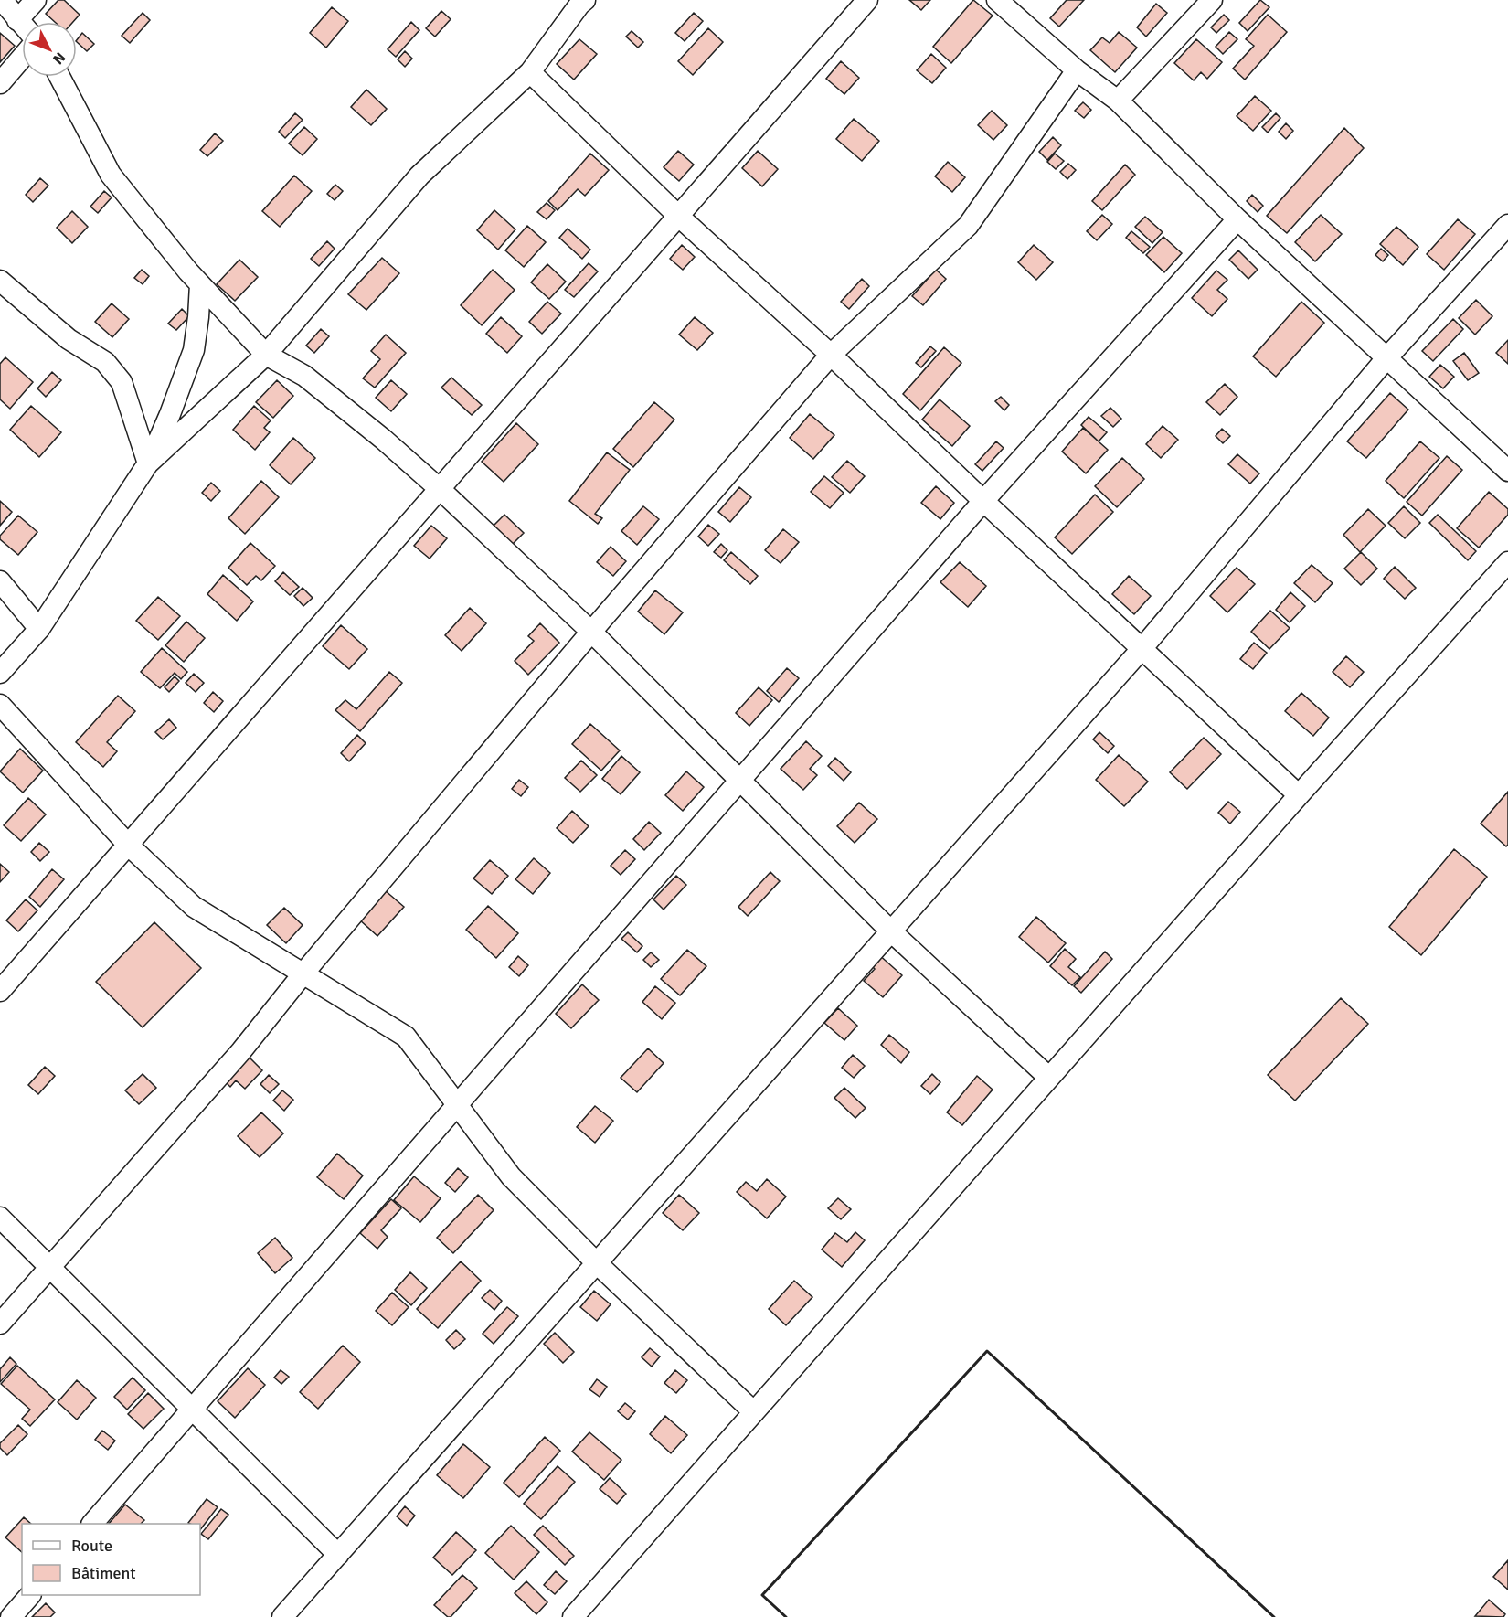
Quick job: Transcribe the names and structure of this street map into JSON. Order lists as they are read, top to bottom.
{
  "legend": ["Route", "Bâtiment"],
  "north": "bottom right"
}
